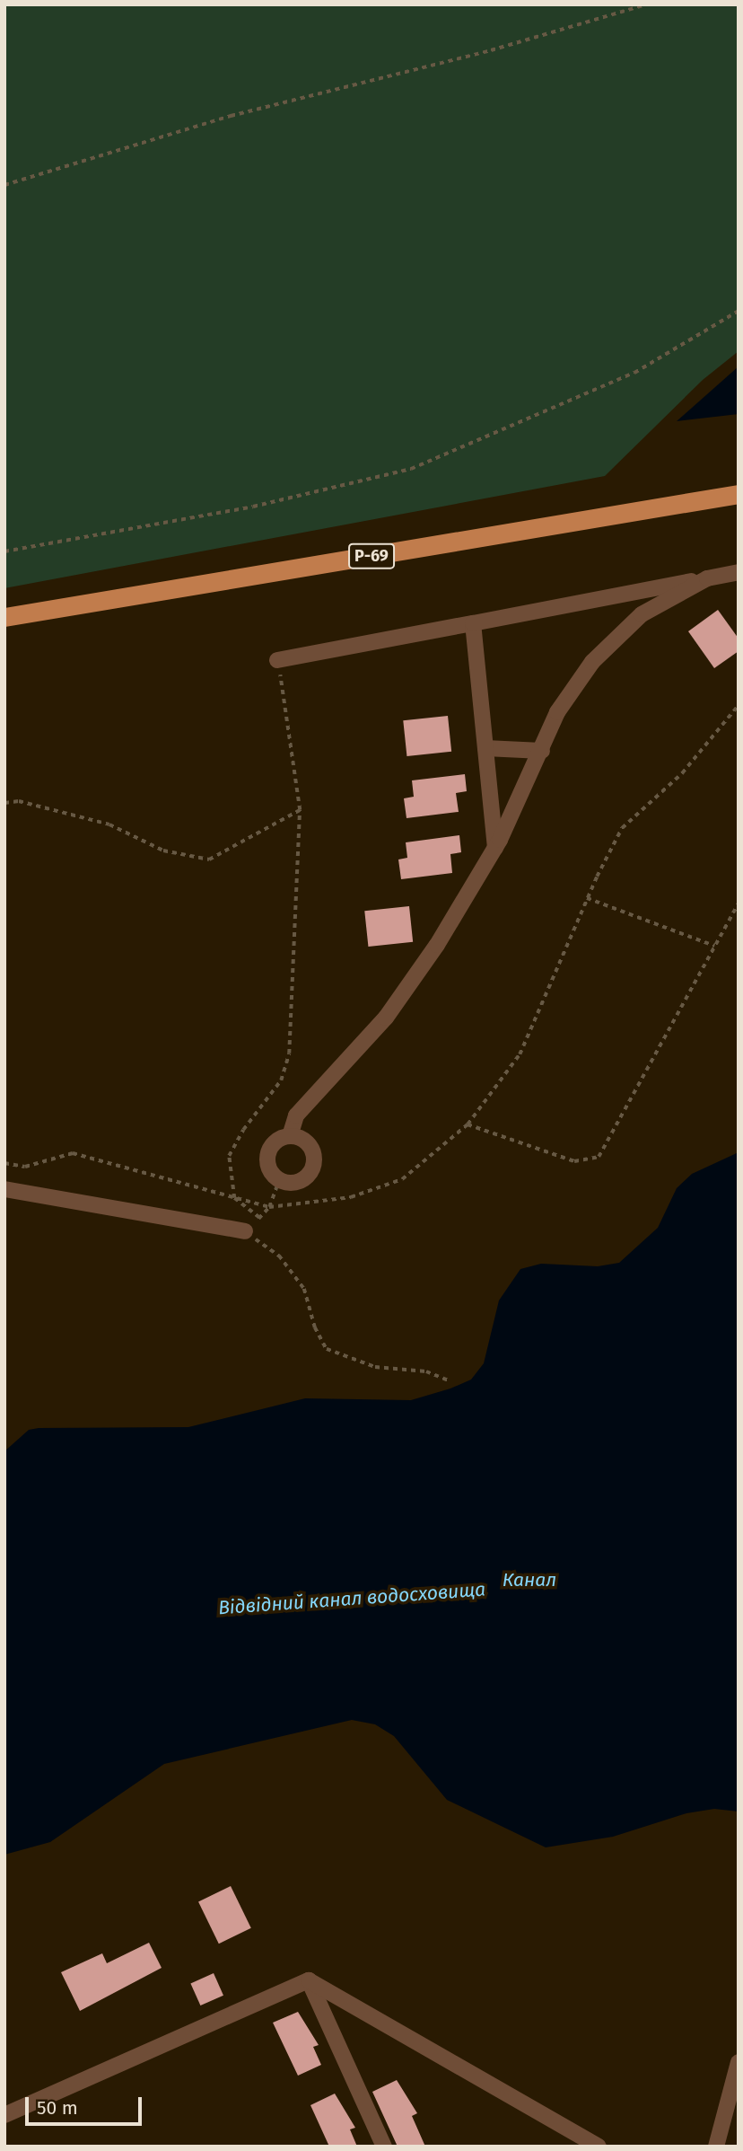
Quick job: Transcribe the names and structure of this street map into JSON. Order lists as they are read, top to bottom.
{
  "streets": {
    "main road": ["Р-69"]
  },
  "water": ["Канал", "Відвідний канал водосховища"],
  "scale_bar": "50 m"
}
